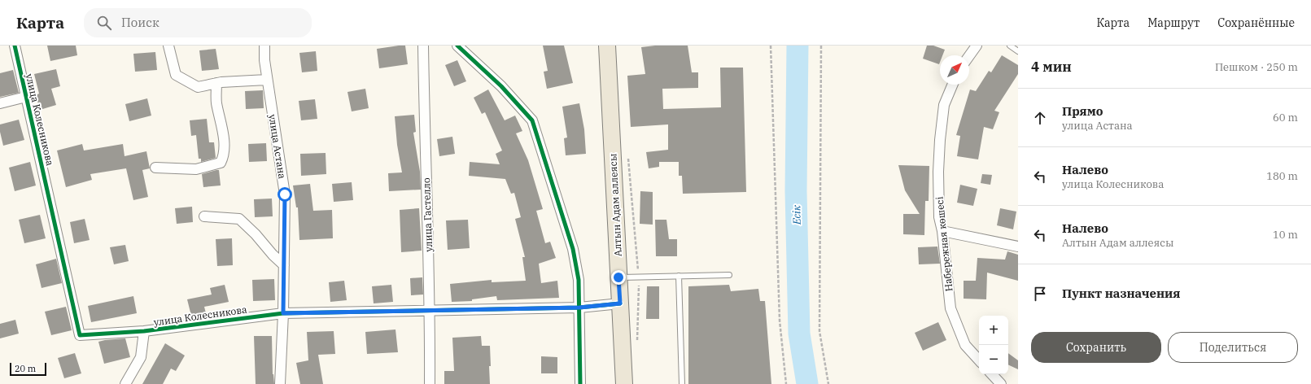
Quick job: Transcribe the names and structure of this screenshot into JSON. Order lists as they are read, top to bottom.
{
  "streets": {
    "main road": ["Алтын Адам аллеясы"],
    "street": [
      "улица Колесникова",
      "улица Астана",
      "улица Гастелло",
      "Набережная көшесі"
    ]
  },
  "crossings": [
    ["улица Колесникова", "улица Астана"],
    ["улица Колесникова", "Алтын Адам аллеясы"],
    ["улица Колесникова", "улица Гастелло"]
  ],
  "water": ["Есік"],
  "scale_bar": "20 m",
  "north": "top right",
  "page": {
    "header": "Карта",
    "search": "Поиск",
    "nav": ["Карта", "Маршрут", "Сохранённые"],
    "heading": ["4 мин", "Пешком · 250 m"],
    "list": [
      ["Прямо", "улица Астана", "60 m"],
      ["Налево", "улица Колесникова", "180 m"],
      ["Налево", "Алтын Адам аллеясы", "10 m"],
      "Пункт назначения"
    ],
    "map_buttons": ["+", "−"],
    "buttons": ["Сохранить", "Поделиться"],
    "scale": "20 m"
  }
}
